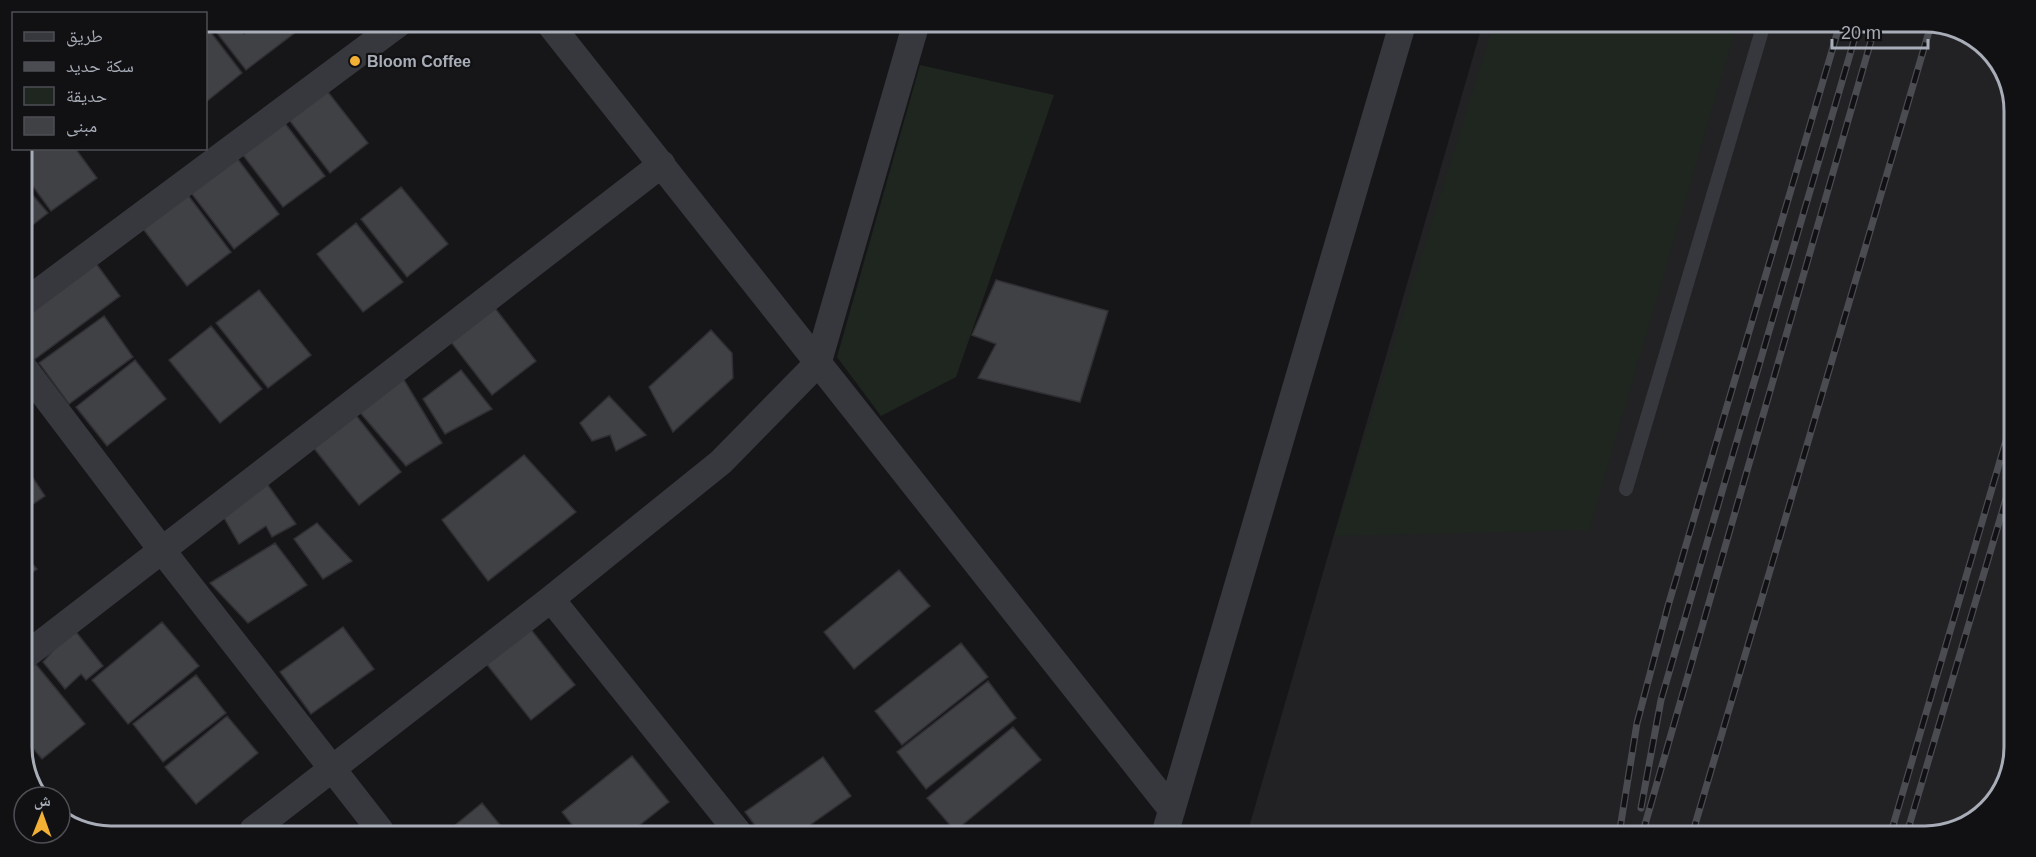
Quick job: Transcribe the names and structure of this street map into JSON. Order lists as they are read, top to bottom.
{
  "places": ["Bloom Coffee"],
  "legend": [
    "طريق",
    "سكة حديد",
    "حديقة",
    "مبنى"
  ],
  "scale_bar": "20 m",
  "north": "top"
}
